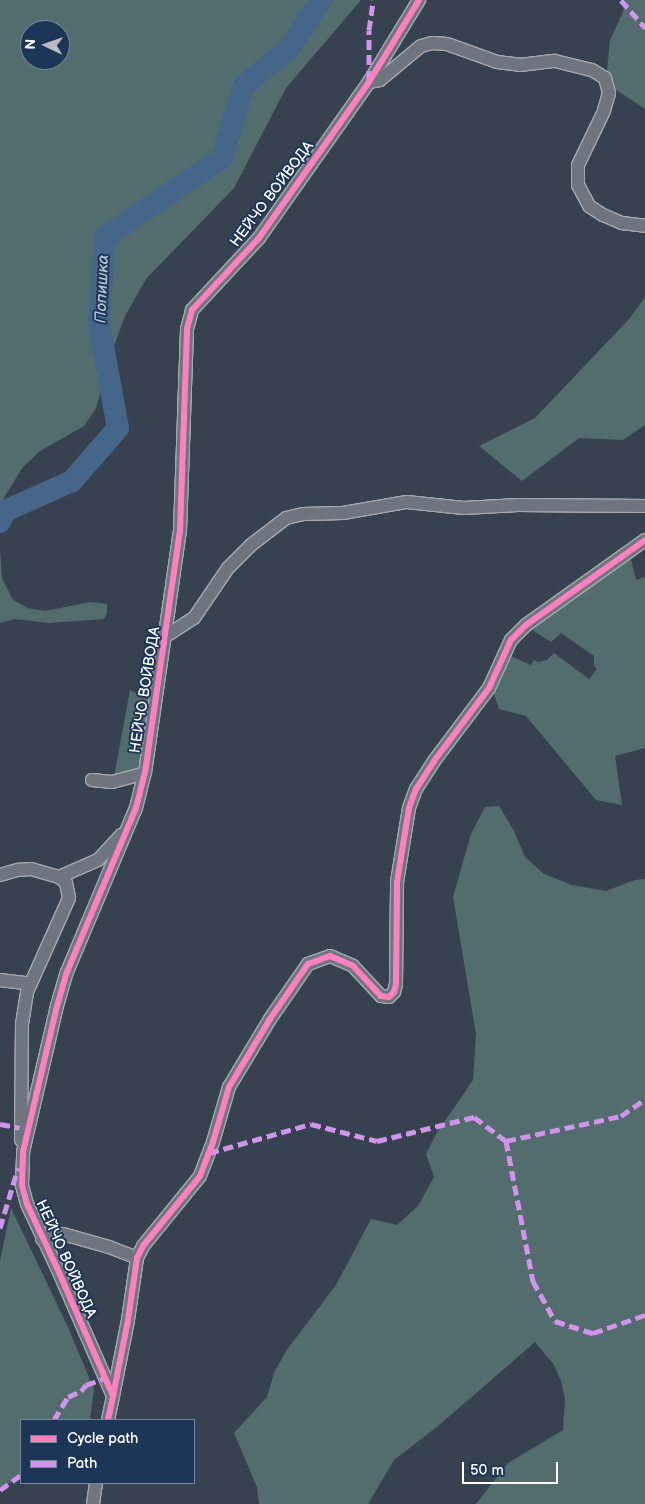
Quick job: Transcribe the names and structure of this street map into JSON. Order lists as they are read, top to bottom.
{
  "streets": {
    "street": ["НЕЙЧО ВОЙВОДА"]
  },
  "water": ["Попишка"],
  "legend": ["Cycle path", "Path"],
  "scale_bar": "50 m",
  "north": "left"
}
